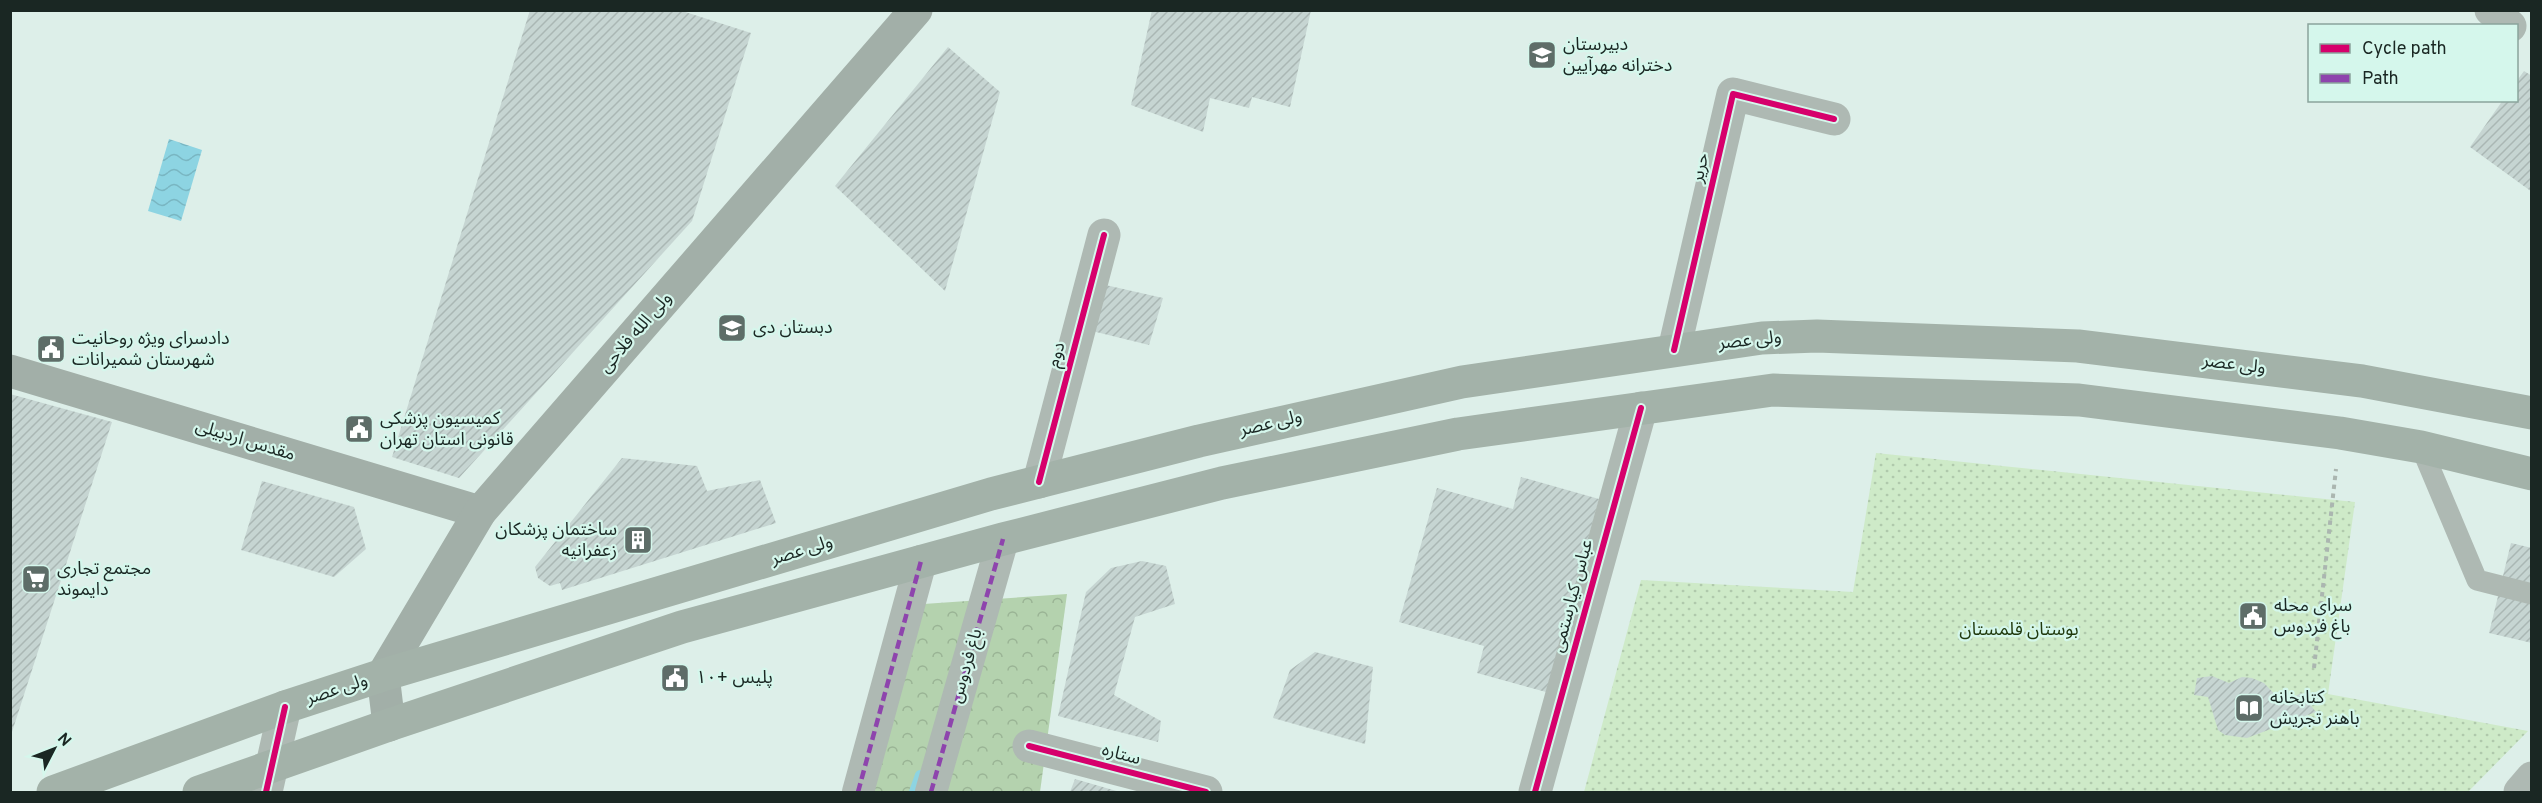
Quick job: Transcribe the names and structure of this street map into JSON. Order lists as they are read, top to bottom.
{
  "streets": {
    "main road": ["ولی‌ الله فلاحی", "ولی عصر", "مقدس اردبیلی"],
    "street": [
      "حریر",
      "دوم",
      "عباس کیارستمی",
      "باغ فردوس",
      "ستاره"
    ]
  },
  "crossings": [
    ["حریر", "ولی عصر"],
    ["ولی‌ الله فلاحی", "ولی عصر"],
    ["ولی‌ الله فلاحی", "مقدس اردبیلی"],
    ["ولی عصر", "دوم"]
  ],
  "parks": ["بوستان قلمستان"],
  "places": {
    "school or university": ["دبیرستان دخترانه مهرآیین", "دبستان دی"],
    "public building": [
      "دادسرای ویژه روحانیت شهرستان شمیرانات",
      "کمیسیون پزشکی قانونی استان تهران",
      "سرای محله باغ فردوس",
      "پلیس +۱۰"
    ],
    "building": ["ساختمان پزشکان زعفرانیه"],
    "supermarket": ["مجتمع تجاری دایموند"],
    "library": ["کتابخانه باهنر تجریش"]
  },
  "legend": ["Cycle path", "Path"],
  "north": "top right"
}
